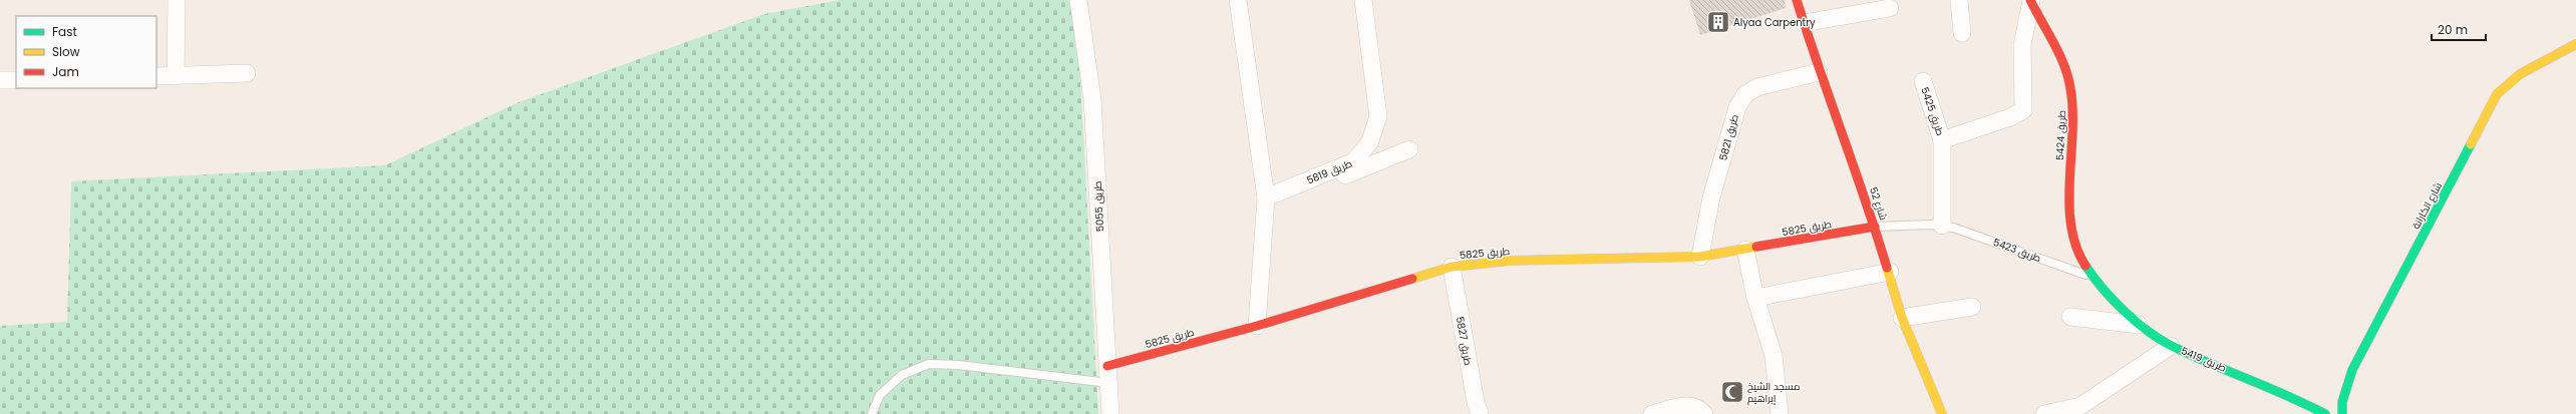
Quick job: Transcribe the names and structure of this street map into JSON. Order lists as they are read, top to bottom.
{
  "streets": {
    "street": [
      "طريق 5425",
      "طريق 5424",
      "طريق 5821",
      "طريق 5819",
      "شارع 52",
      "شارع الكارانة",
      "طريق 5055",
      "طريق 5825",
      "طريق 5423",
      "طريق 5827",
      "طريق 5419"
    ]
  },
  "crossings": [
    ["طريق 5425", "طريق 5423"],
    ["طريق 5424", "طريق 5423"],
    ["طريق 5821", "شارع 52"],
    ["طريق 5821", "طريق 5825"],
    ["شارع 52", "طريق 5825"],
    ["شارع 52", "طريق 5423"],
    ["طريق 5055", "طريق 5825"],
    ["طريق 5825", "طريق 5423"],
    ["طريق 5825", "طريق 5827"],
    ["طريق 5423", "طريق 5419"]
  ],
  "places": {
    "building": ["Alyaa Carpentry"],
    "mosque": ["مسجد الشيخ إبراهيم"]
  },
  "legend": ["Fast", "Slow", "Jam"],
  "scale_bar": "20 m"
}
